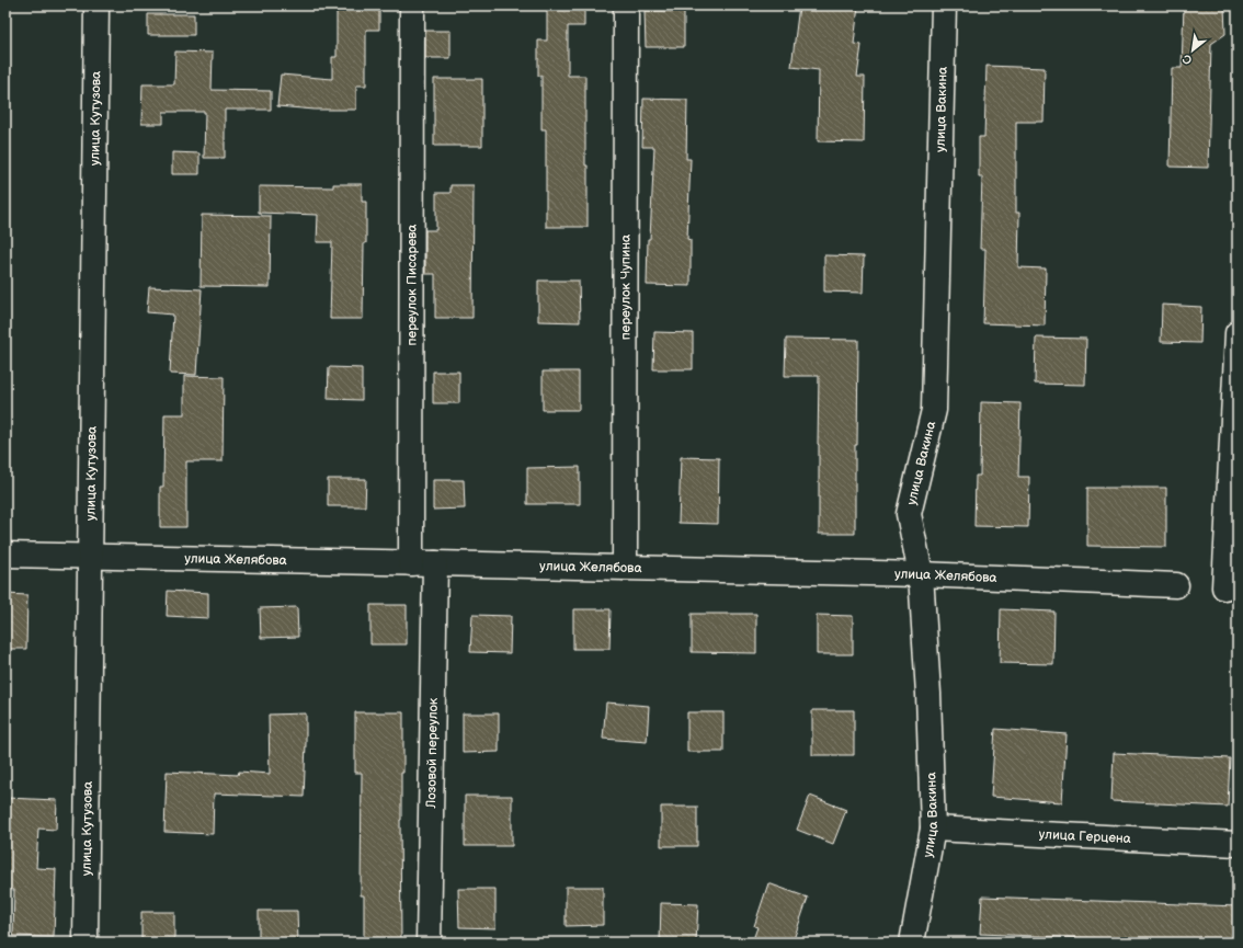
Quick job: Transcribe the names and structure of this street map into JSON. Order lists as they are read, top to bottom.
{
  "streets": {
    "street": [
      "улица Вакина",
      "улица Кутузова",
      "переулок Писарева",
      "переулок Чупина",
      "улица Желябова",
      "Лозовой переулок",
      "улица Герцена"
    ]
  },
  "crossings": [
    ["улица Вакина", "улица Желябова"],
    ["улица Вакина", "улица Герцена"],
    ["улица Кутузова", "улица Желябова"],
    ["переулок Писарева", "улица Желябова"],
    ["переулок Чупина", "улица Желябова"],
    ["улица Желябова", "Лозовой переулок"]
  ],
  "north": "bottom left"
}
